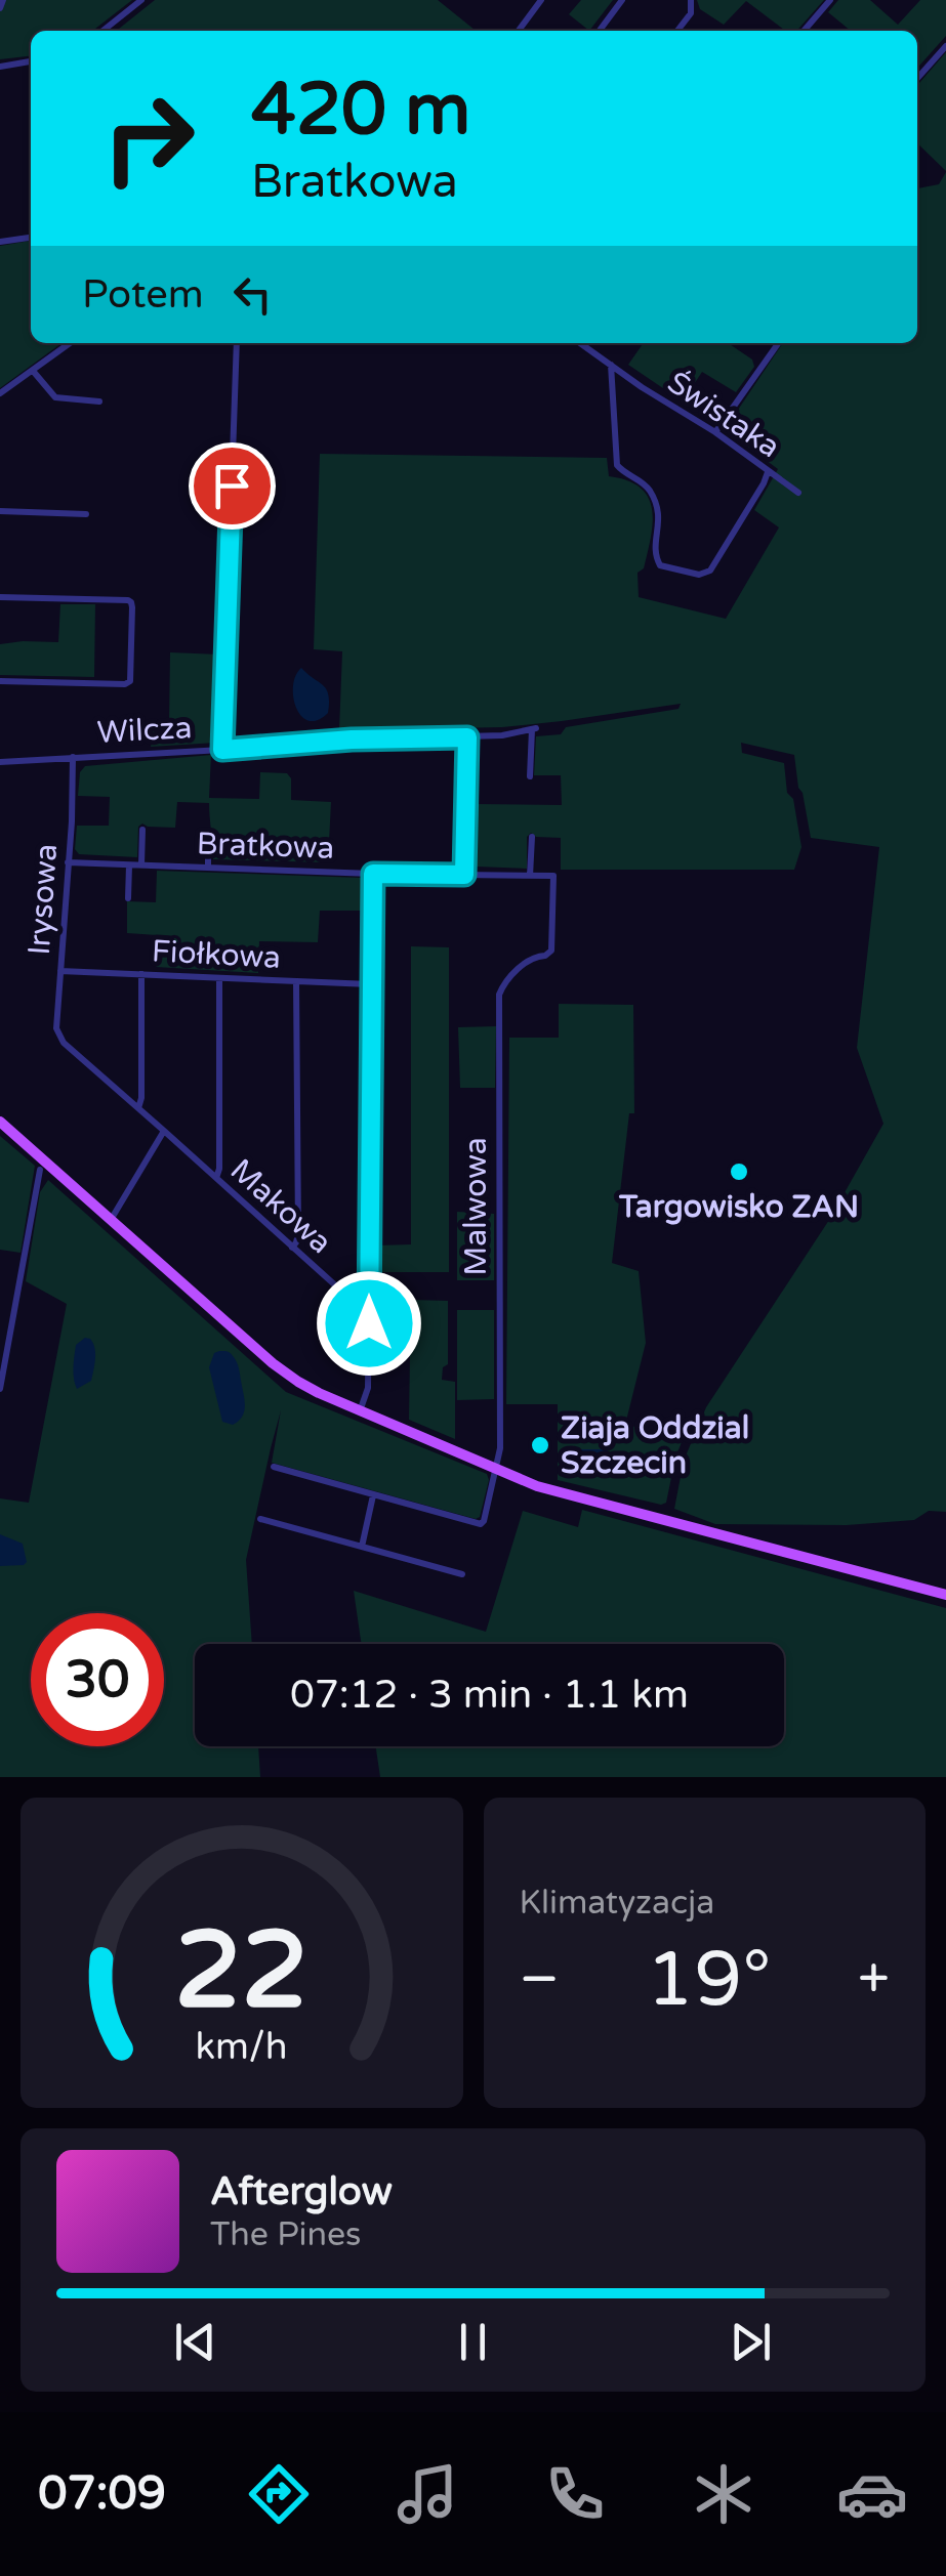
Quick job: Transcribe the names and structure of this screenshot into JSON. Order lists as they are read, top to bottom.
{
  "streets": {
    "street": [
      "Świstaka",
      "Wilcza",
      "Bratkowa",
      "Irysowa",
      "Fiołkowa",
      "Makowa",
      "Malwowa"
    ]
  },
  "crossings": [
    ["Wilcza", "Irysowa"],
    ["Bratkowa", "Irysowa"],
    ["Bratkowa", "Malwowa"],
    ["Irysowa", "Fiołkowa"],
    ["Irysowa", "Makowa"]
  ],
  "places": ["Targowisko ZAN", "Ziaja Oddzial Szczecin"],
  "page": {
    "turn": ["420 m", "Bratkowa"],
    "then": "Potem",
    "limit": "30",
    "trip": "07:12 · 3 min · 1.1 km",
    "tile": "Klimatyzacja",
    "heat": ["−", "19°", "+"],
    "song": ["Afterglow", "The Pines"],
    "tabs": "07:09",
    "gauge": ["22", "km/h"]
  }
}
